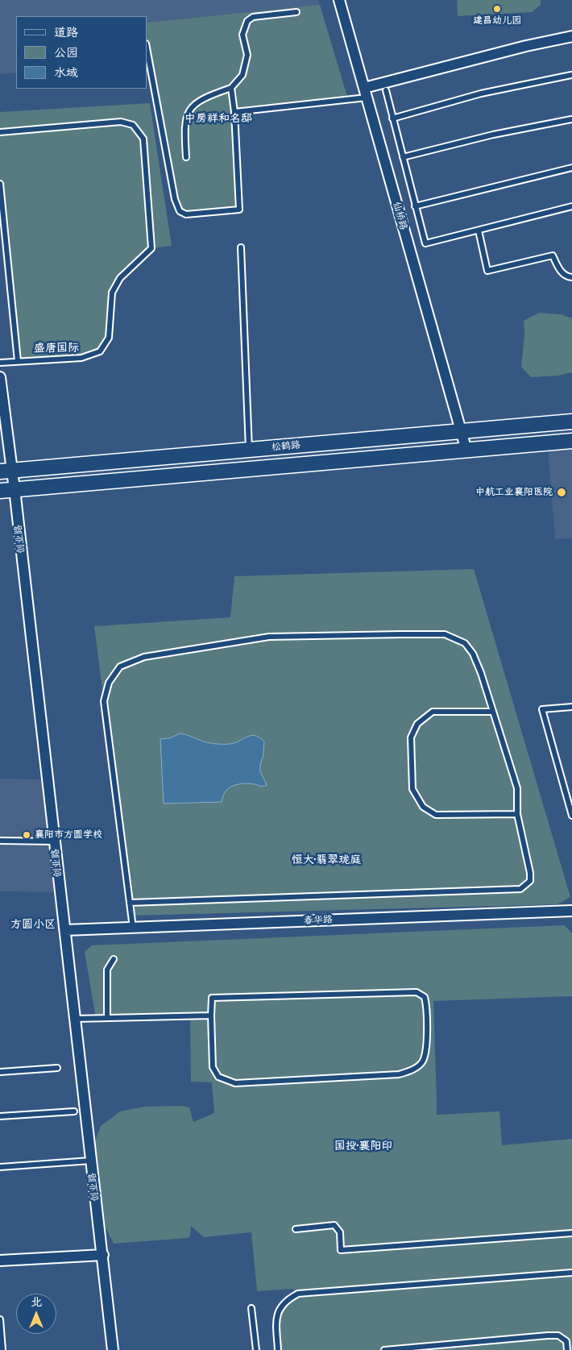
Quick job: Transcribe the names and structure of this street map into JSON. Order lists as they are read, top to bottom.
{
  "streets": {
    "main road": ["松鹤路"],
    "street": ["仙桥路", "创业路", "春华路"]
  },
  "crossings": [
    ["仙桥路", "松鹤路"],
    ["松鹤路", "创业路"],
    ["创业路", "春华路"]
  ],
  "districts": [
    "中房祥和名邸",
    "盛唐国际",
    "恒大·翡翠珑庭",
    "方圆小区",
    "国投·襄阳印"
  ],
  "places": ["建昌幼儿园", "中航工业襄阳医院", "襄阳市方圆学校"],
  "legend": ["道路", "公园", "水域"],
  "north": "top"
}
